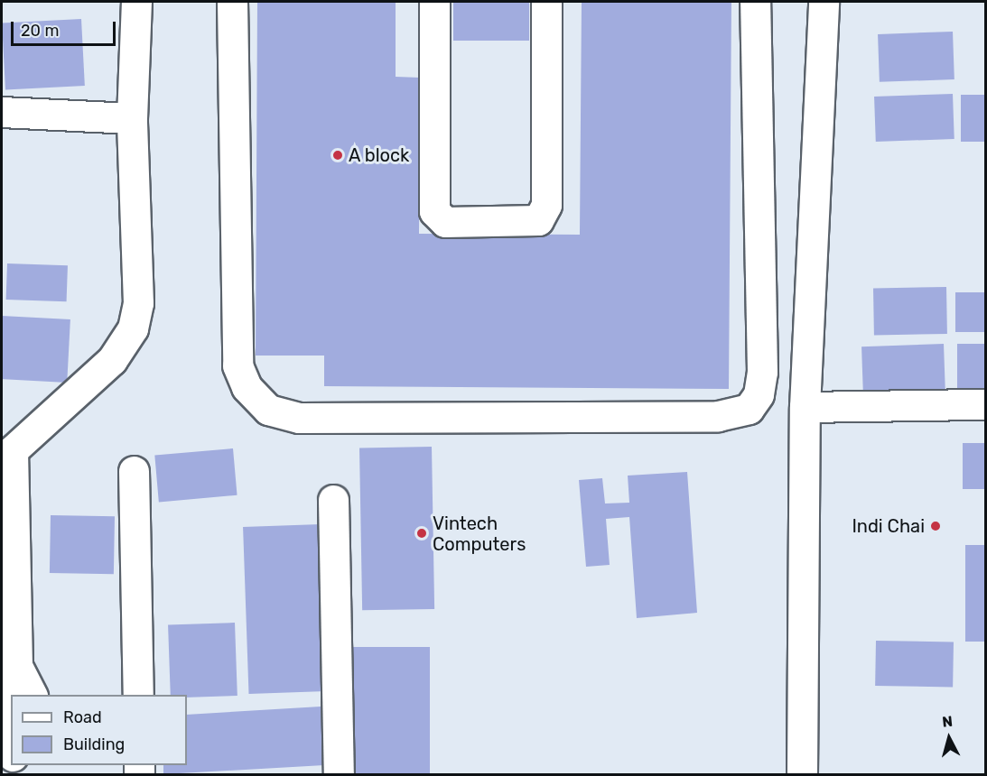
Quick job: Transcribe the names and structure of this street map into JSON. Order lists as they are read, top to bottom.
{
  "places": ["A block", "Indi Chai", "Vintech Computers"],
  "legend": ["Road", "Building"],
  "scale_bar": "20 m",
  "north": "top"
}
